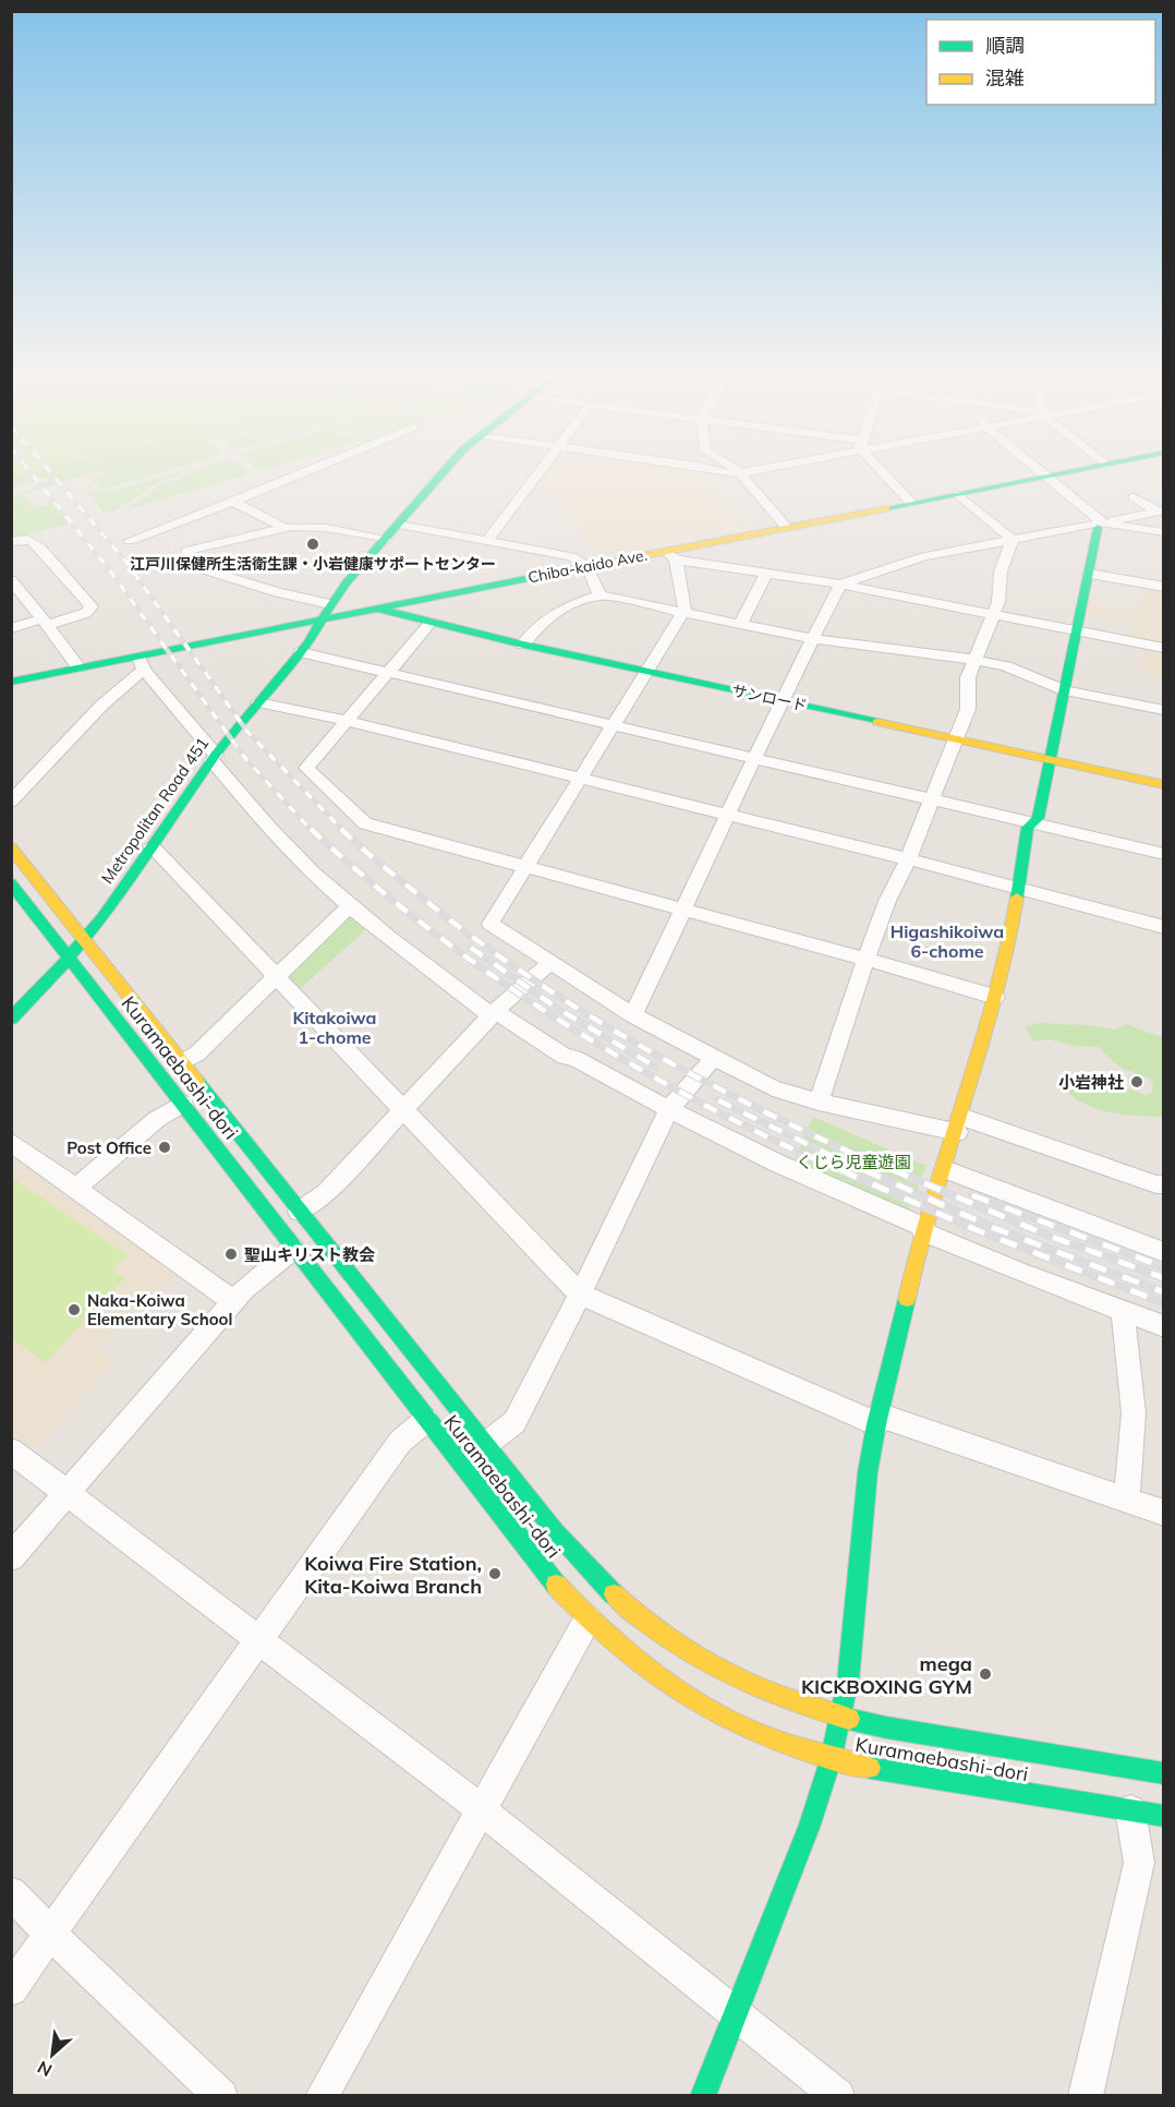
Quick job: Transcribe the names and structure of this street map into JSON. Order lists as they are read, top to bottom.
{
  "streets": {
    "main road": [
      "Chiba-kaido Ave.",
      "サンロード",
      "Metropolitan Road 451",
      "Kuramaebashi-dori"
    ]
  },
  "crossings": [
    ["Chiba-kaido Ave.", "サンロード"],
    ["Chiba-kaido Ave.", "Metropolitan Road 451"],
    ["Metropolitan Road 451", "Kuramaebashi-dori"]
  ],
  "districts": ["Higashikoiwa 6-chome", "Kitakoiwa 1-chome"],
  "parks": ["くじら児童遊園"],
  "places": [
    "江戸川保健所生活衛生課・小岩健康サポートセンター",
    "小岩神社",
    "Post Office",
    "聖山キリスト教会",
    "Naka-Koiwa Elementary School",
    "Koiwa Fire Station, Kita-Koiwa Branch",
    "mega KICKBOXING GYM"
  ],
  "legend": ["順調", "混雑"],
  "north": "bottom left"
}
